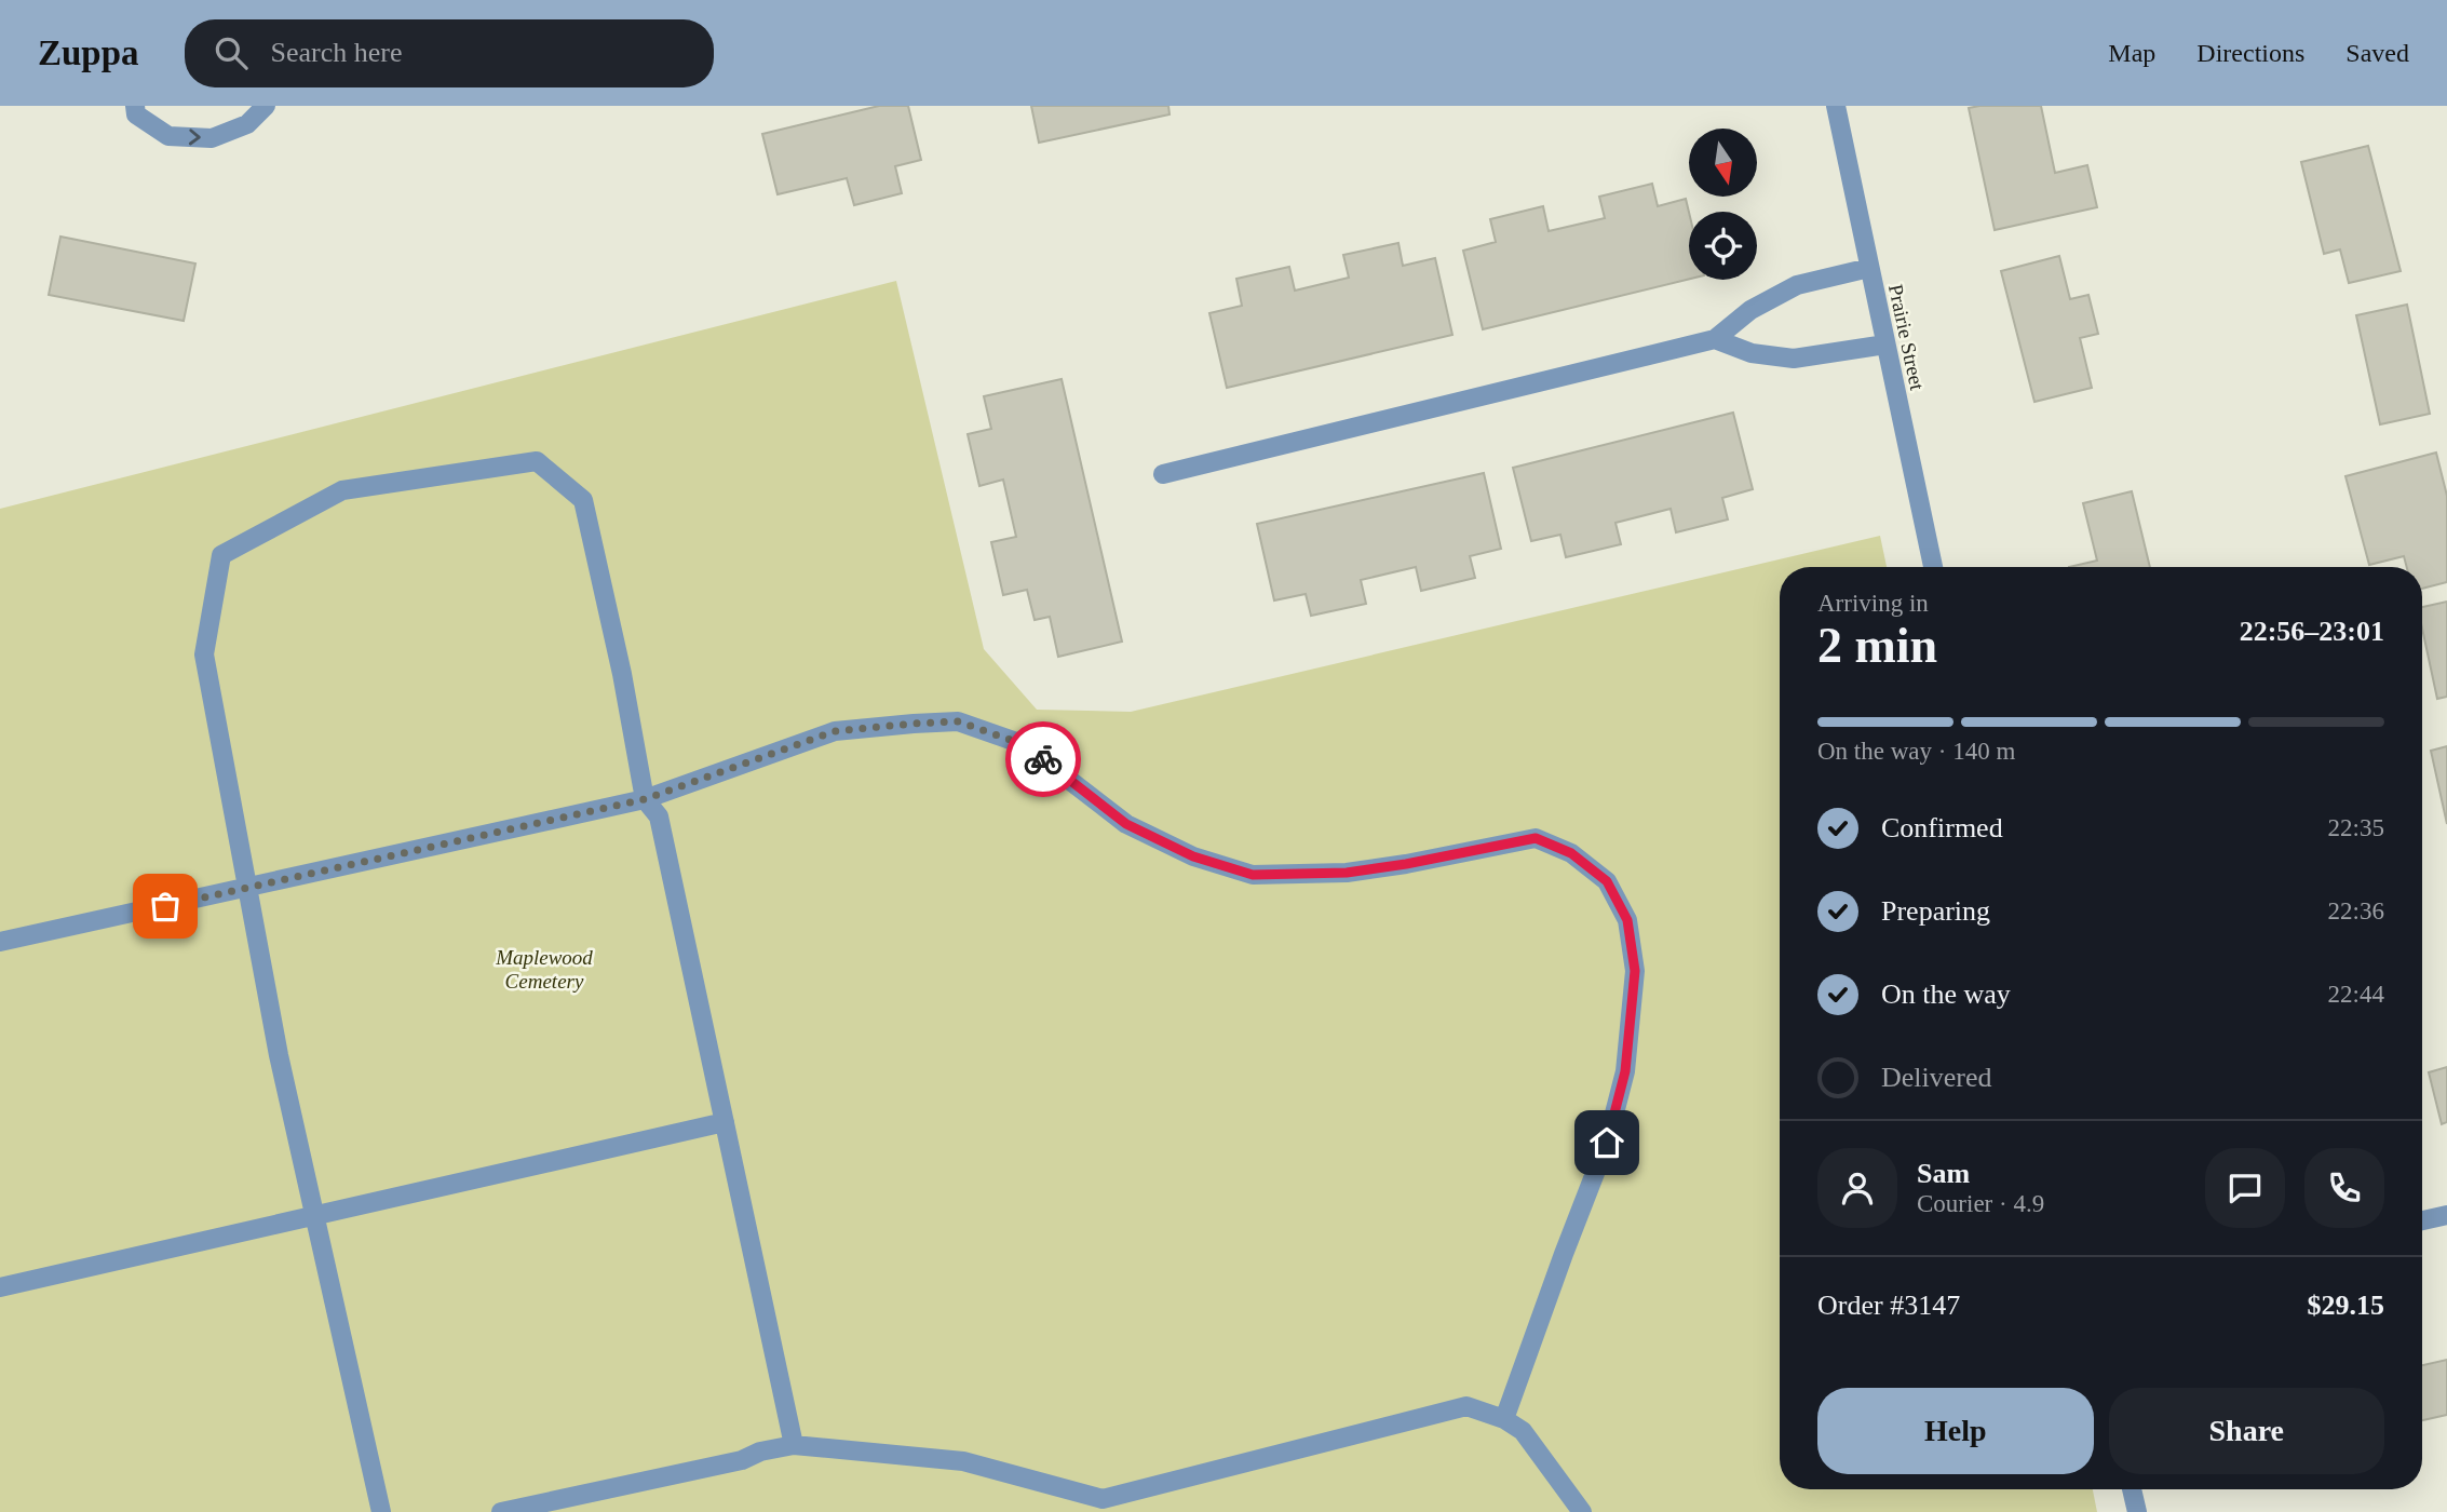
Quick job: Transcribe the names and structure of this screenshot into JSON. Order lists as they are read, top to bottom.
{
  "streets": {
    "street": ["Prairie Street"]
  },
  "parks": ["Maplewood Cemetery"],
  "north": "bottom",
  "page": {
    "header": "Zuppa",
    "search": "Search here",
    "nav": ["Map", "Directions", "Saved"],
    "heading": ["2 min", "Arriving in", "22:56–23:01"],
    "panel": [
      "Sam",
      "Courier · 4.9",
      "Order #3147",
      "$29.15"
    ],
    "bar": "On the way · 140 m",
    "list": [
      ["Confirmed", "22:35"],
      ["Preparing", "22:36"],
      ["On the way", "22:44"],
      "Delivered"
    ],
    "buttons": ["Help", "Share"]
  }
}
